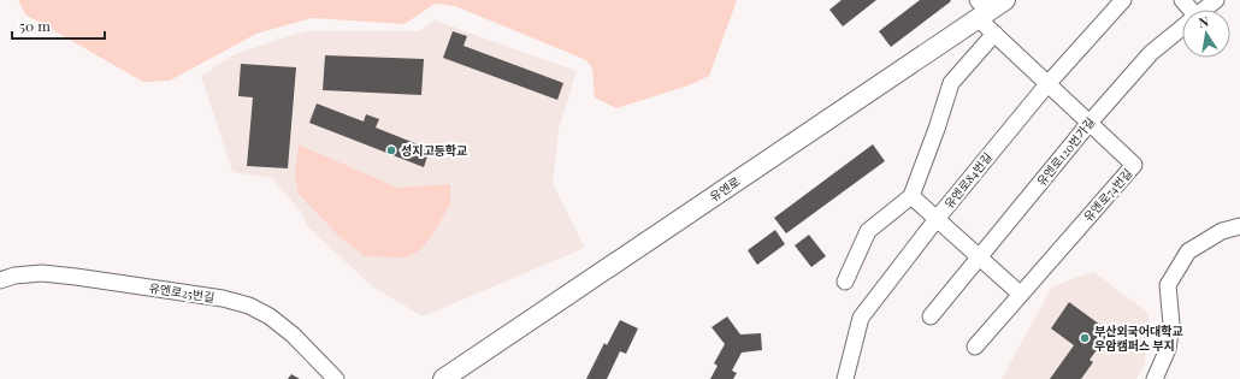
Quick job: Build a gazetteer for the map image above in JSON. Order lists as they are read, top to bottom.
{
  "streets": {
    "main road": ["유엔로"],
    "street": [
      "유엔로120번가길",
      "유엔로84번길",
      "유엔로74번길",
      "유엔로25번길"
    ]
  },
  "crossings": [
    ["유엔로120번가길", "유엔로74번길"],
    ["유엔로84번길", "유엔로74번길"],
    ["유엔로", "유엔로74번길"]
  ],
  "places": ["성지고등학교", "부산외국어대학교 우암캠퍼스 부지"],
  "scale_bar": "50 m",
  "north": "top"
}
